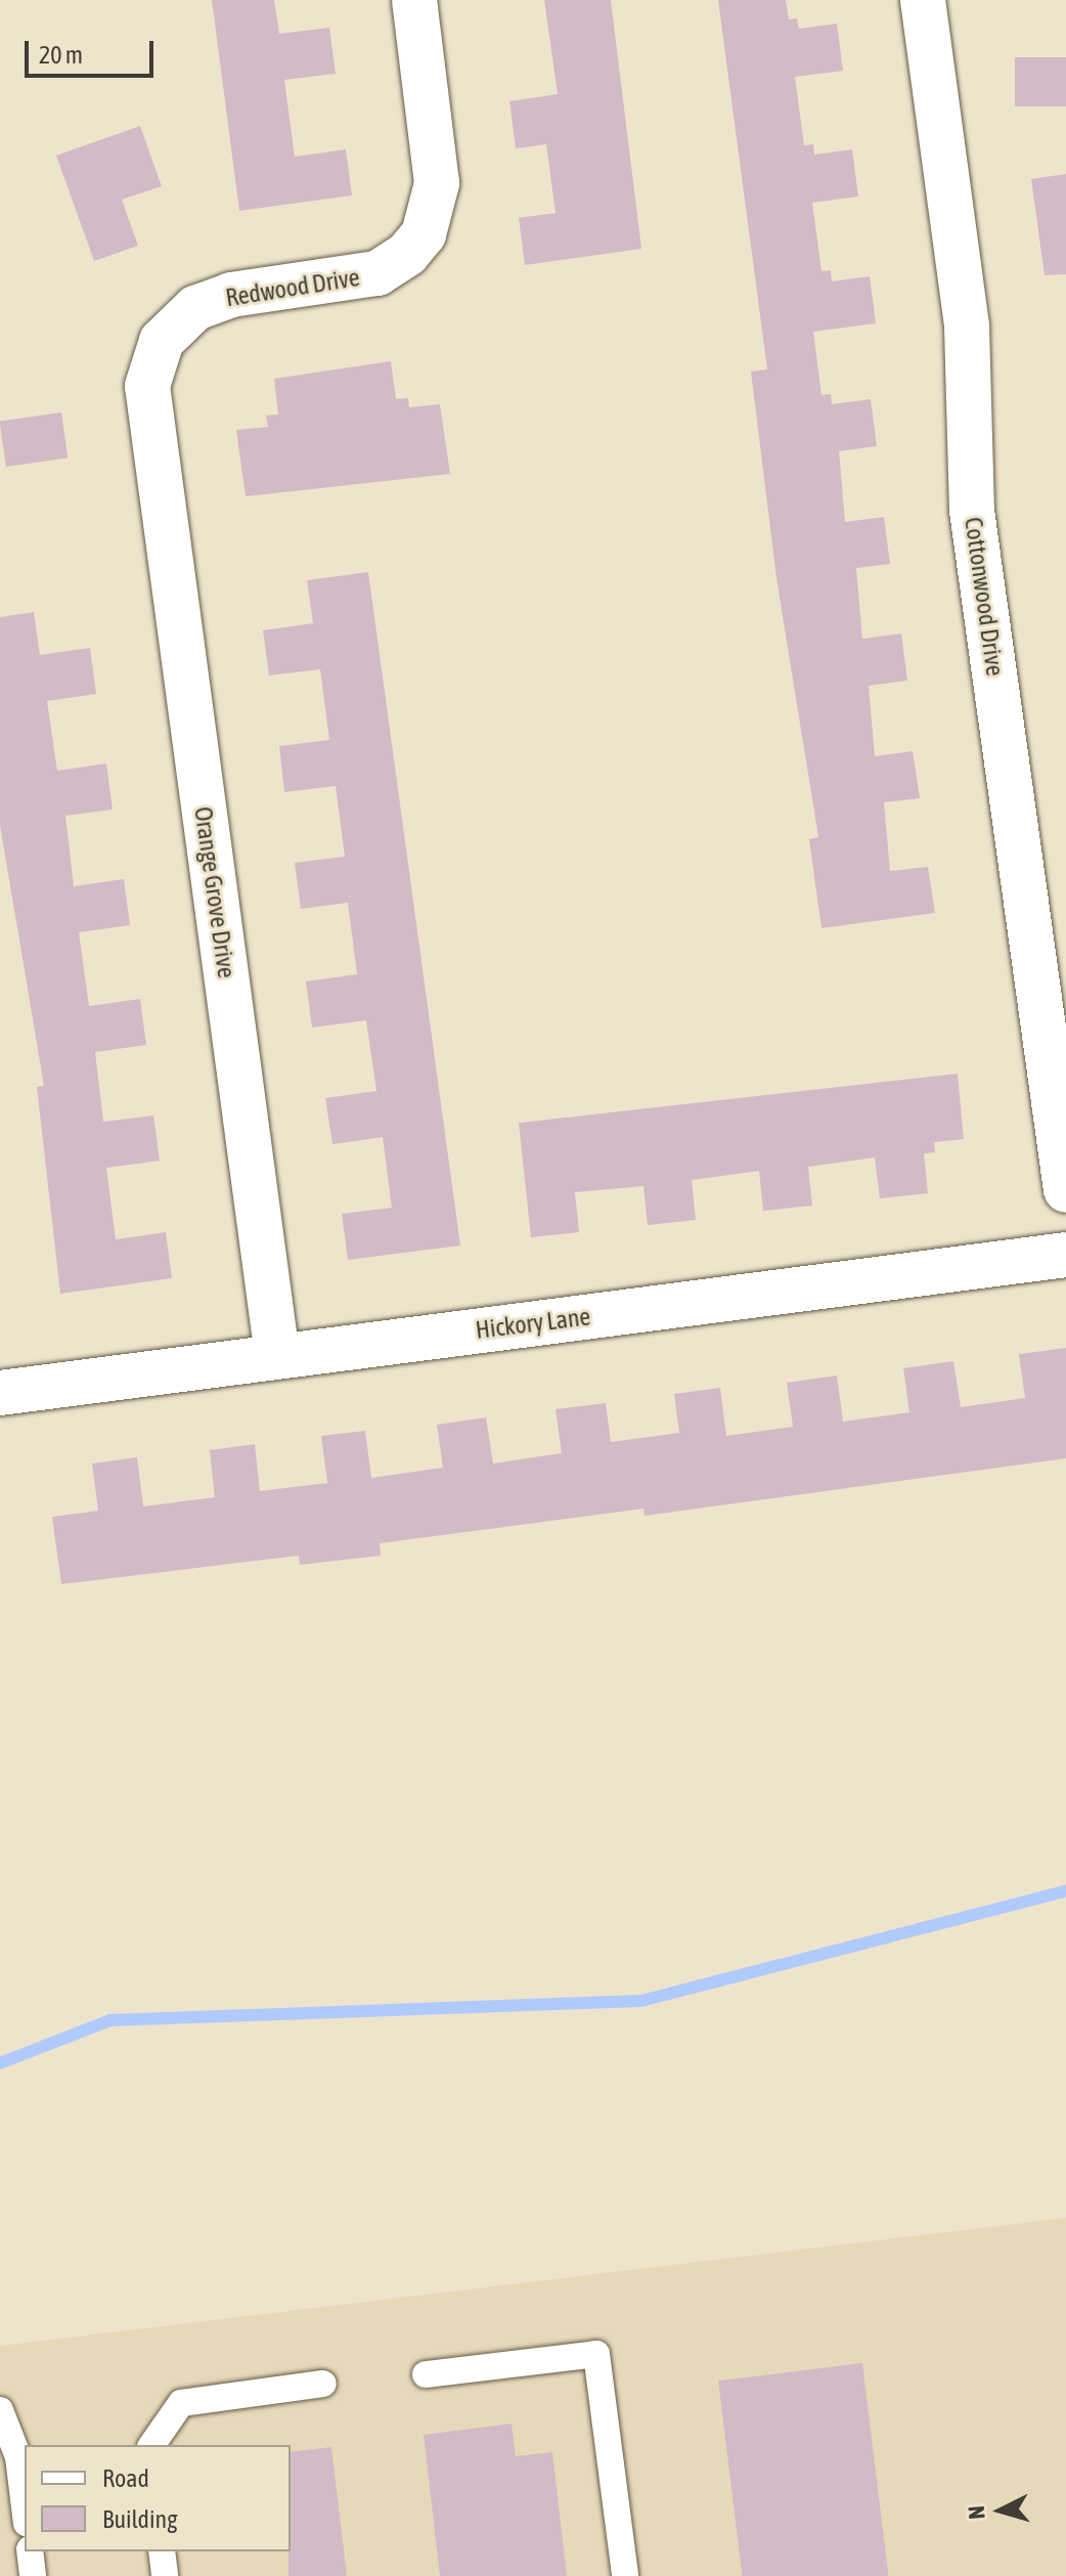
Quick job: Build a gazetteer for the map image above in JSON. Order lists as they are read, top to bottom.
{
  "streets": {
    "street": [
      "Redwood Drive",
      "Cottonwood Drive",
      "Orange Grove Drive",
      "Hickory Lane"
    ]
  },
  "crossings": [
    ["Redwood Drive", "Orange Grove Drive"],
    ["Orange Grove Drive", "Hickory Lane"]
  ],
  "legend": ["Road", "Building"],
  "scale_bar": "20 m",
  "north": "left"
}
